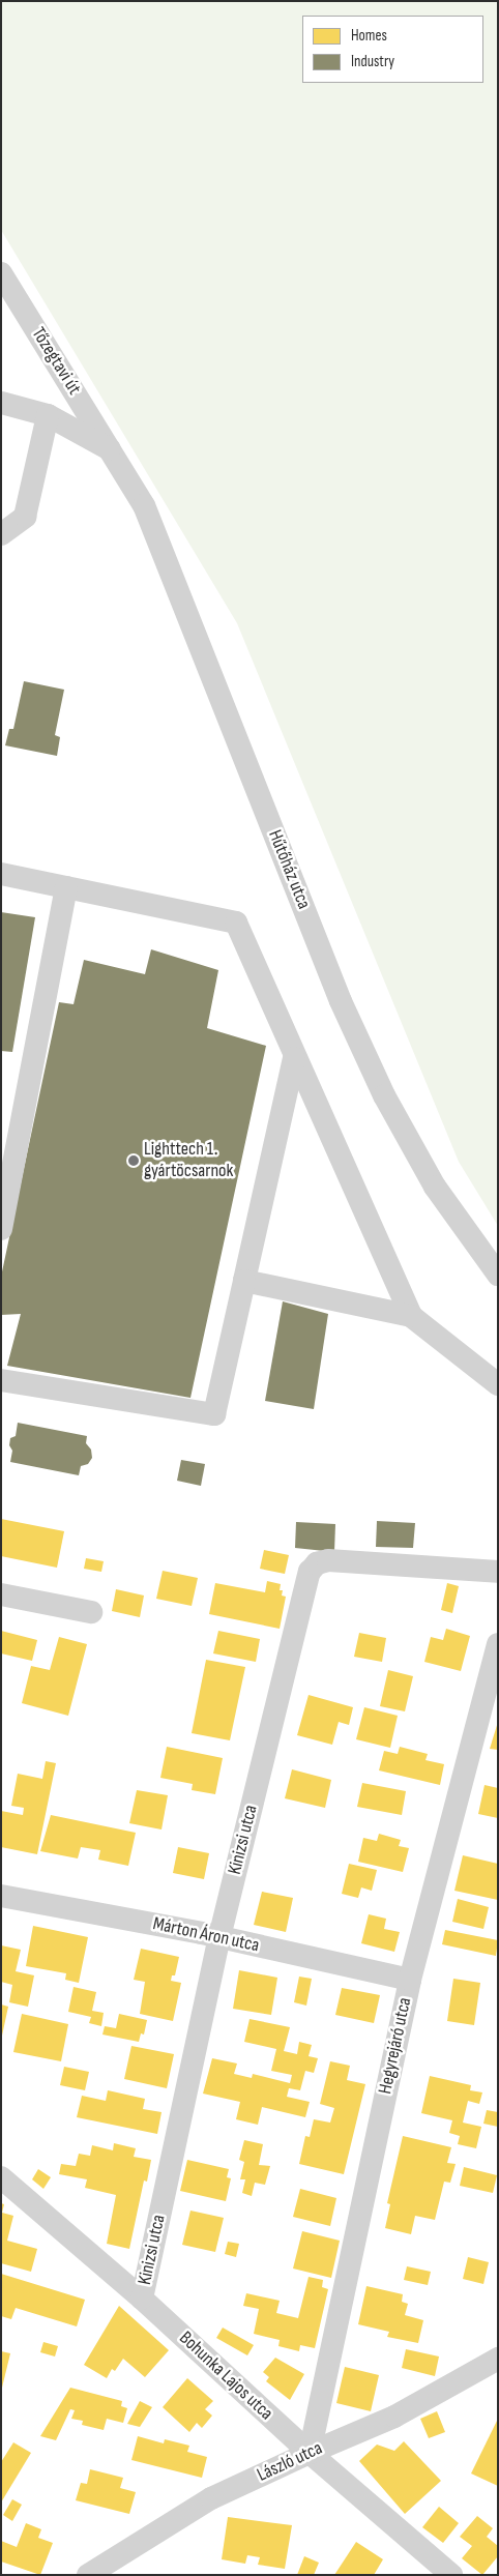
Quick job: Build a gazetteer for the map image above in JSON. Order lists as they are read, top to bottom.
{
  "streets": {
    "street": [
      "Tőzegtavi út",
      "Hűtőház utca",
      "Kinizsi utca",
      "Márton Áron utca",
      "Hegyrejáró utca",
      "Bohunka Lajos utca",
      "László utca"
    ]
  },
  "crossings": [
    ["Tőzegtavi út", "Hűtőház utca"],
    ["Kinizsi utca", "Márton Áron utca"],
    ["Kinizsi utca", "Bohunka Lajos utca"],
    ["Márton Áron utca", "Hegyrejáró utca"],
    ["Hegyrejáró utca", "Bohunka Lajos utca"],
    ["Hegyrejáró utca", "László utca"],
    ["Bohunka Lajos utca", "László utca"]
  ],
  "places": ["Lighttech 1. gyártöcsarnok"],
  "legend": ["Homes", "Industry"]
}
